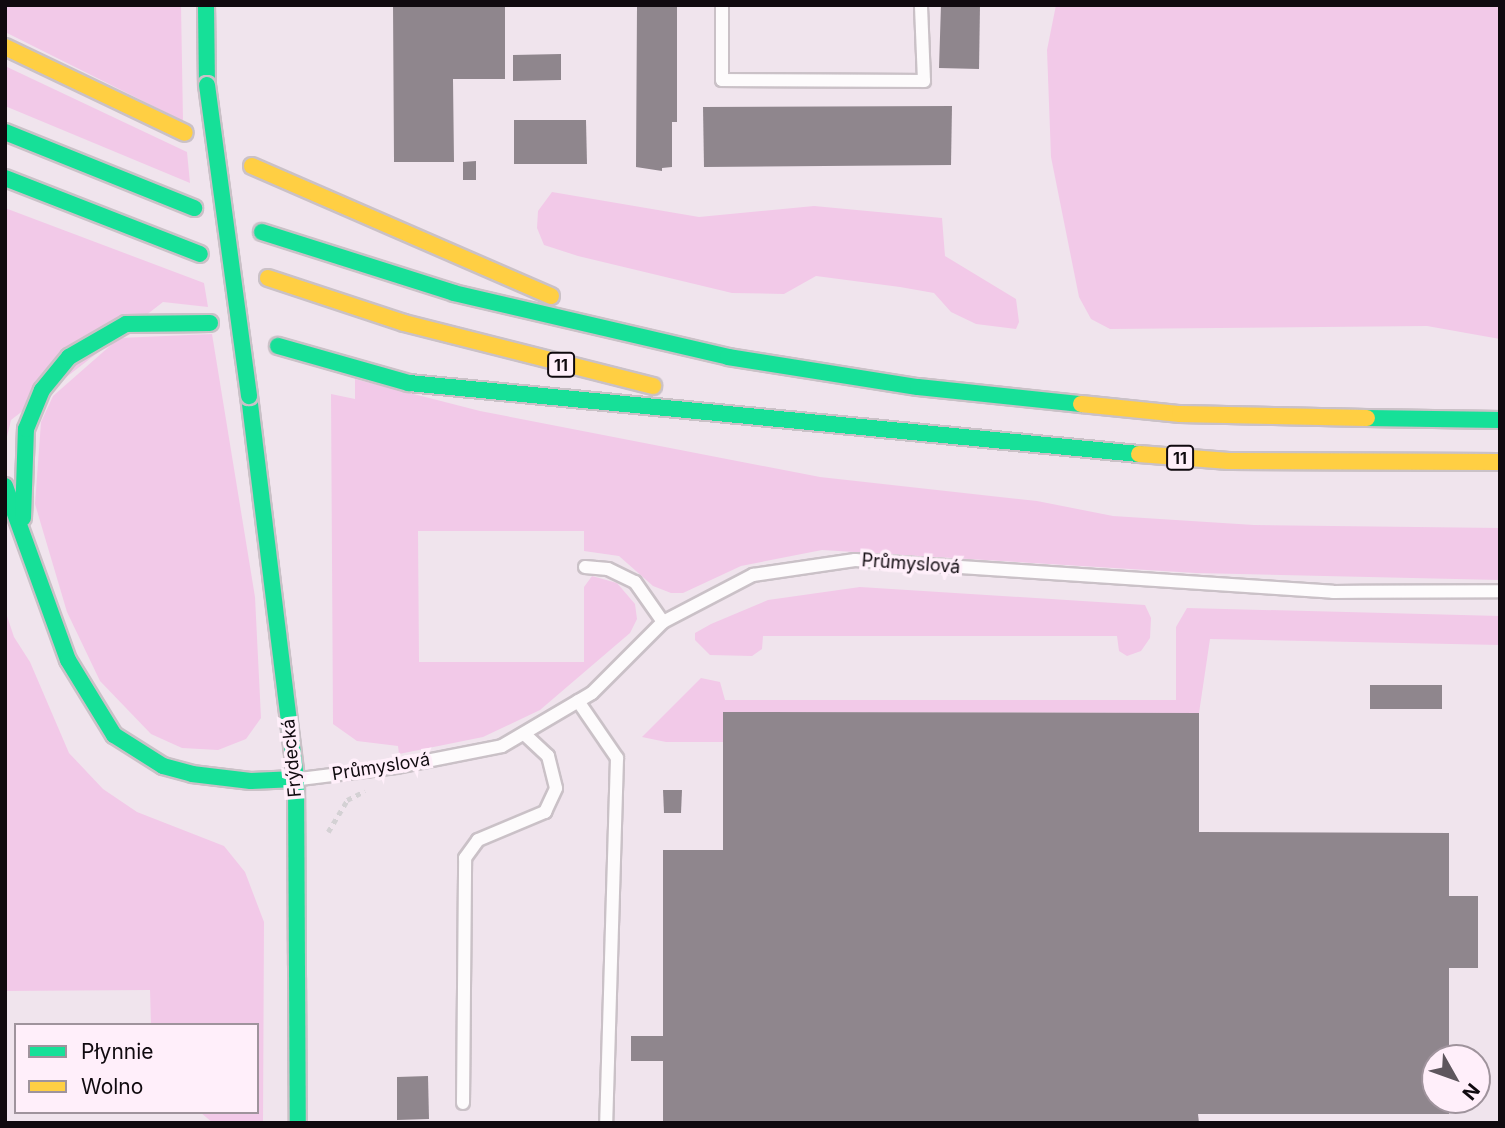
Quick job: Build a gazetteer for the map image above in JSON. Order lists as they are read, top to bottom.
{
  "streets": {
    "main road": ["11", "Frýdecká"],
    "lane": ["Průmyslová"]
  },
  "crossings": [
    ["Průmyslová", "Frýdecká"]
  ],
  "legend": ["Płynnie", "Wolno"],
  "north": "bottom right"
}
